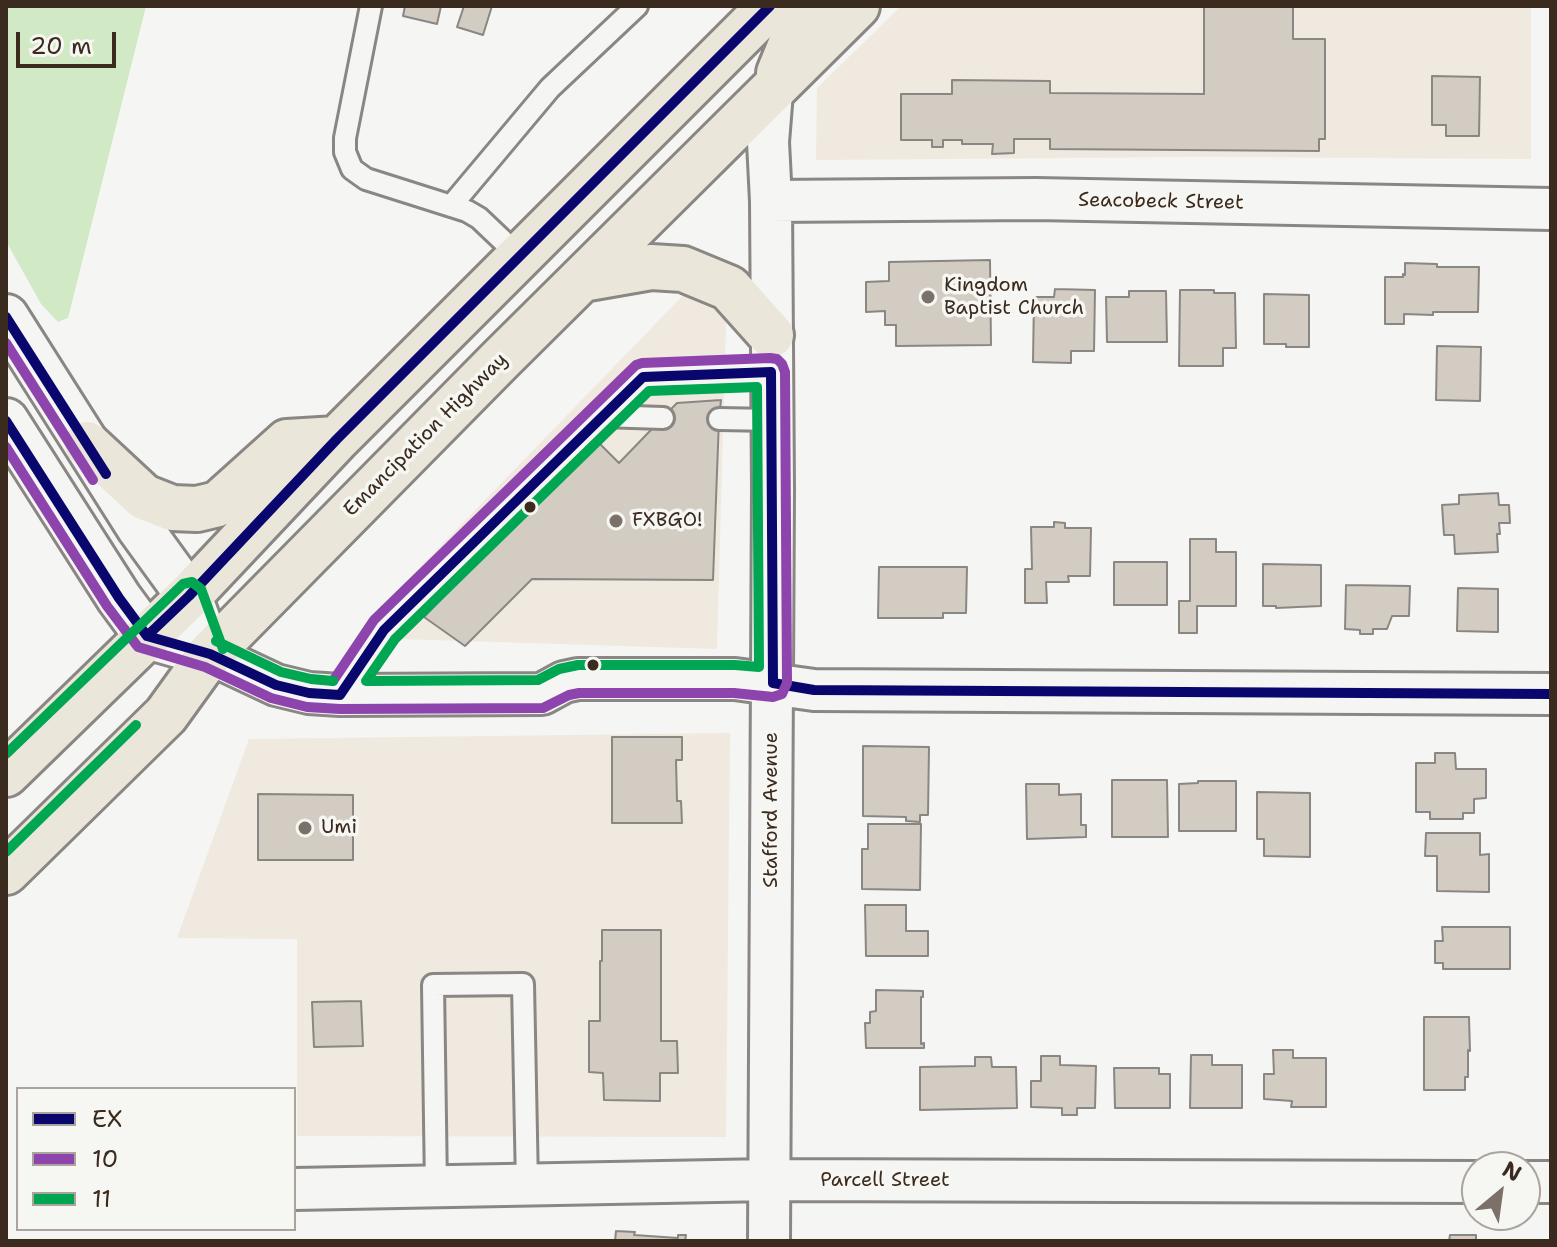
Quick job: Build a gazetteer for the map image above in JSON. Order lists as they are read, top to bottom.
{
  "streets": {
    "main road": ["Emancipation Highway"],
    "street": ["Seacobeck Street", "Stafford Avenue", "Parcell Street"]
  },
  "crossings": [
    ["Seacobeck Street", "Stafford Avenue"],
    ["Emancipation Highway", "Stafford Avenue"],
    ["Stafford Avenue", "Parcell Street"]
  ],
  "places": ["Kingdom Baptist Church", "FXBGO!", "Umi"],
  "lines": ["transit line EX", "transit line 10", "transit line 11"],
  "legend": ["EX", "10", "11"],
  "scale_bar": "20 m",
  "north": "top right"
}
